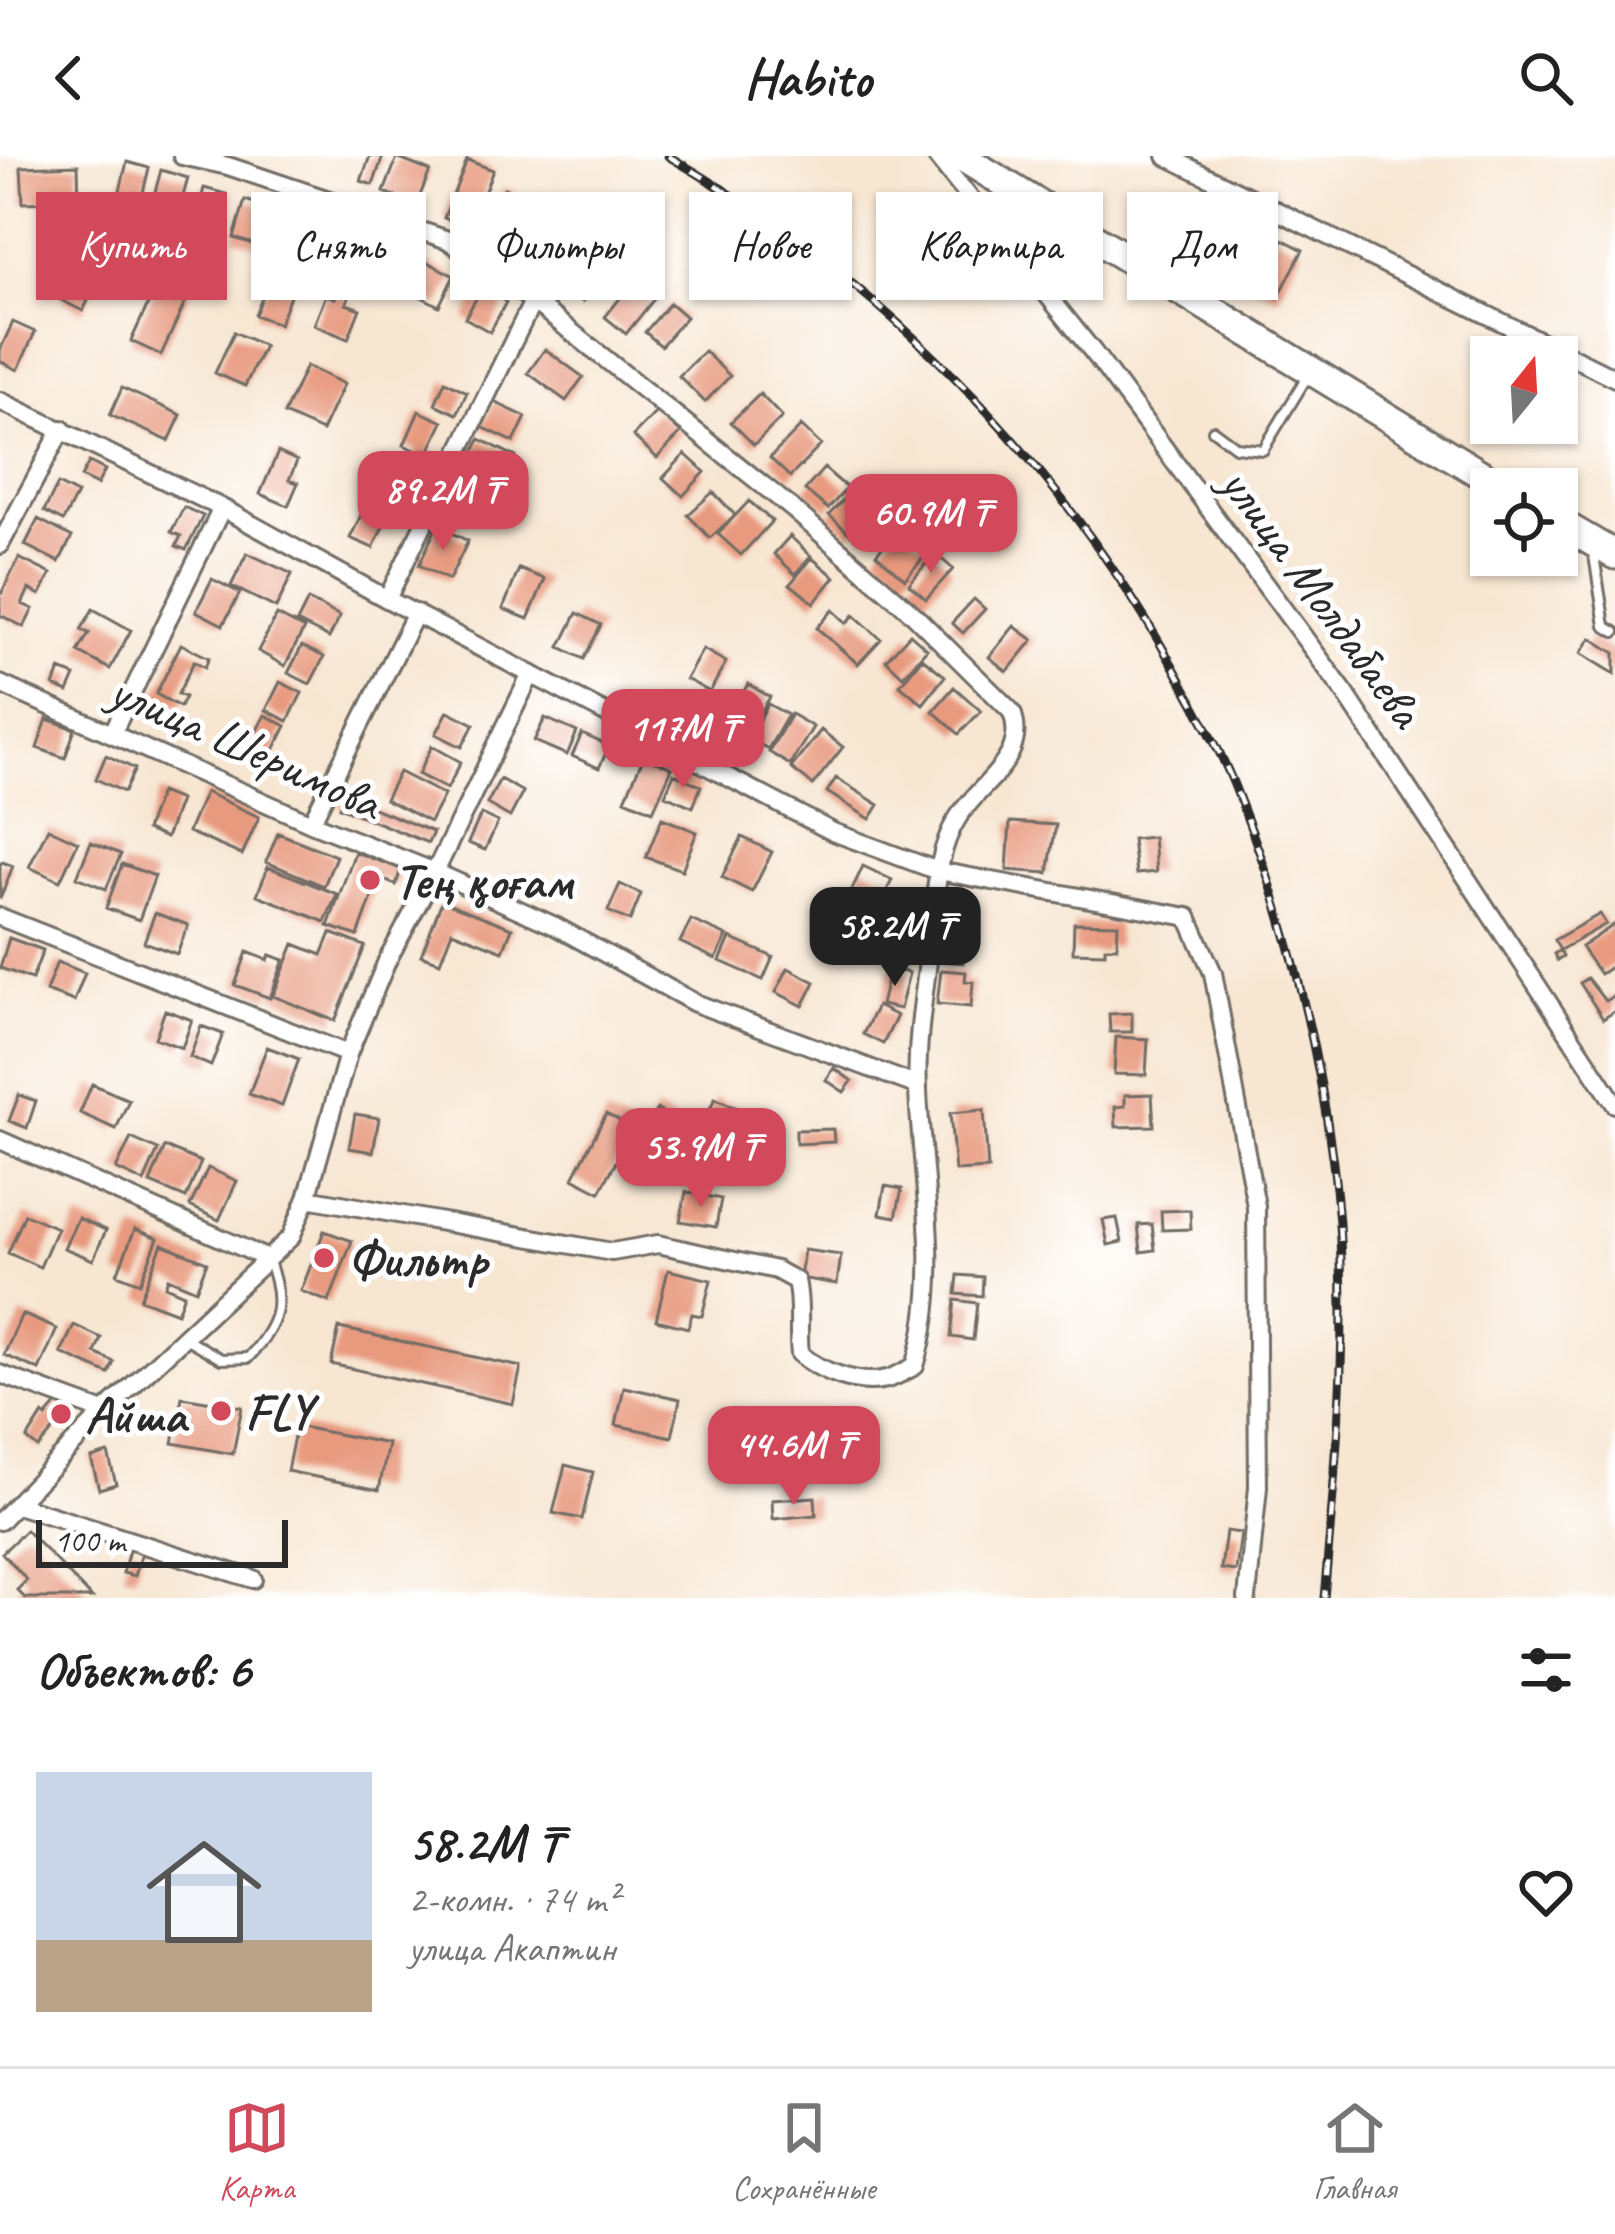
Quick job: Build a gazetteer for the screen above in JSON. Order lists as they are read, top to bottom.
{
  "streets": {
    "street": ["улица Молдабаева", "улица Шеримова"]
  },
  "places": [
    "Тең қоғам",
    "Фильтр",
    "FLY",
    "Айша"
  ],
  "scale_bar": "100 m",
  "north": "top",
  "page": {
    "header": "Habito",
    "chip": [
      "Купить",
      "Снять",
      "Фильтры",
      "Новое",
      "Квартира",
      "Дом"
    ],
    "price": [
      "89.2M ₸",
      "60.9M ₸",
      "117M ₸",
      "58.2M ₸",
      "53.9M ₸",
      "44.6M ₸"
    ],
    "scale": "100 m",
    "heading": "Объектов: 6",
    "list": [
      {
        "name": "58.2M ₸",
        "note": "2-комн. · 74 m² · улица Акаптин"
      }
    ],
    "tabs": ["Карта", "Сохранённые", "Главная"]
  }
}
